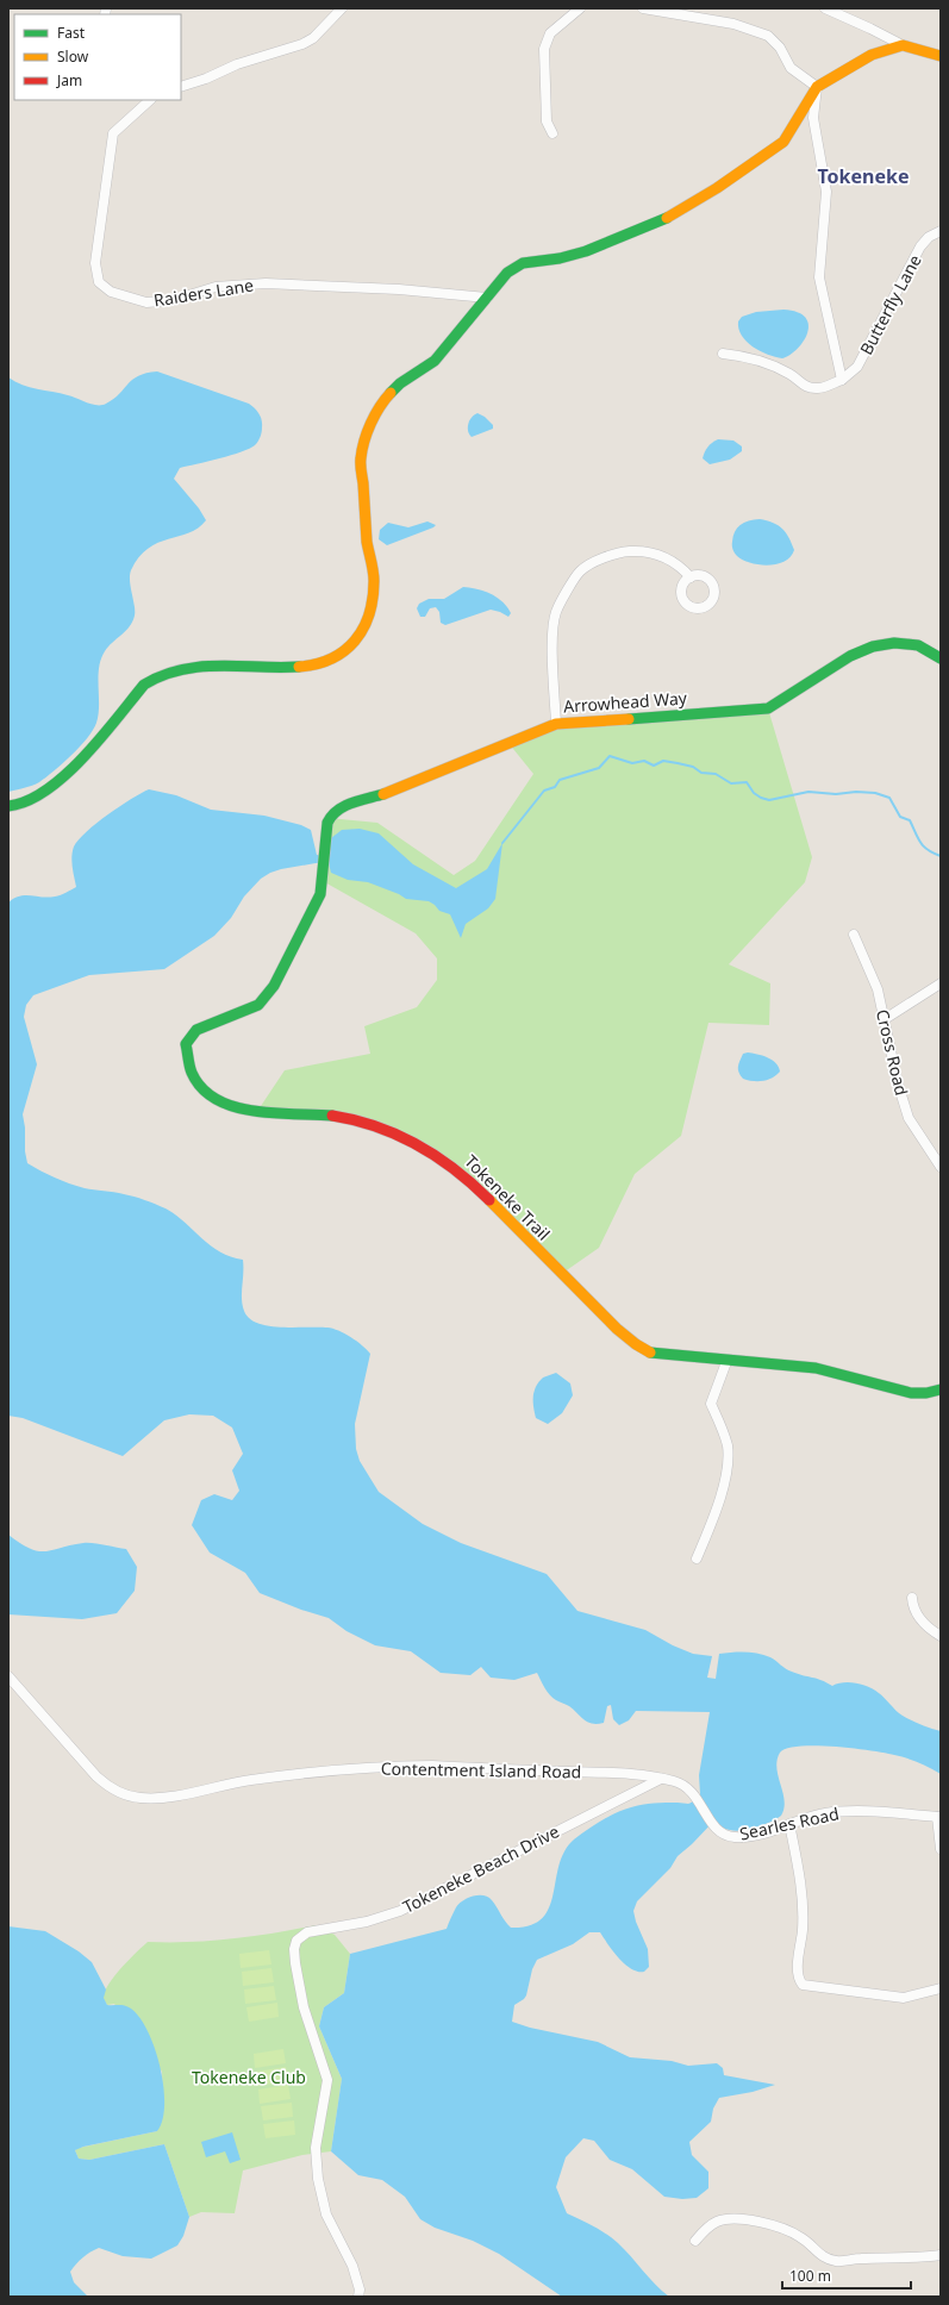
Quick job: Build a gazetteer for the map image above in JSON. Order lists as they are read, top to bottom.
{
  "streets": {
    "street": [
      "Raiders Lane",
      "Butterfly Lane",
      "Arrowhead Way",
      "Cross Road",
      "Tokeneke Trail",
      "Contentment Island Road",
      "Searles Road",
      "Tokeneke Beach Drive"
    ]
  },
  "crossings": [
    ["Arrowhead Way", "Tokeneke Trail"],
    ["Contentment Island Road", "Searles Road"],
    ["Contentment Island Road", "Tokeneke Beach Drive"]
  ],
  "districts": ["Tokeneke"],
  "parks": ["Tokeneke Club"],
  "legend": ["Fast", "Slow", "Jam"],
  "scale_bar": "100 m"
}
